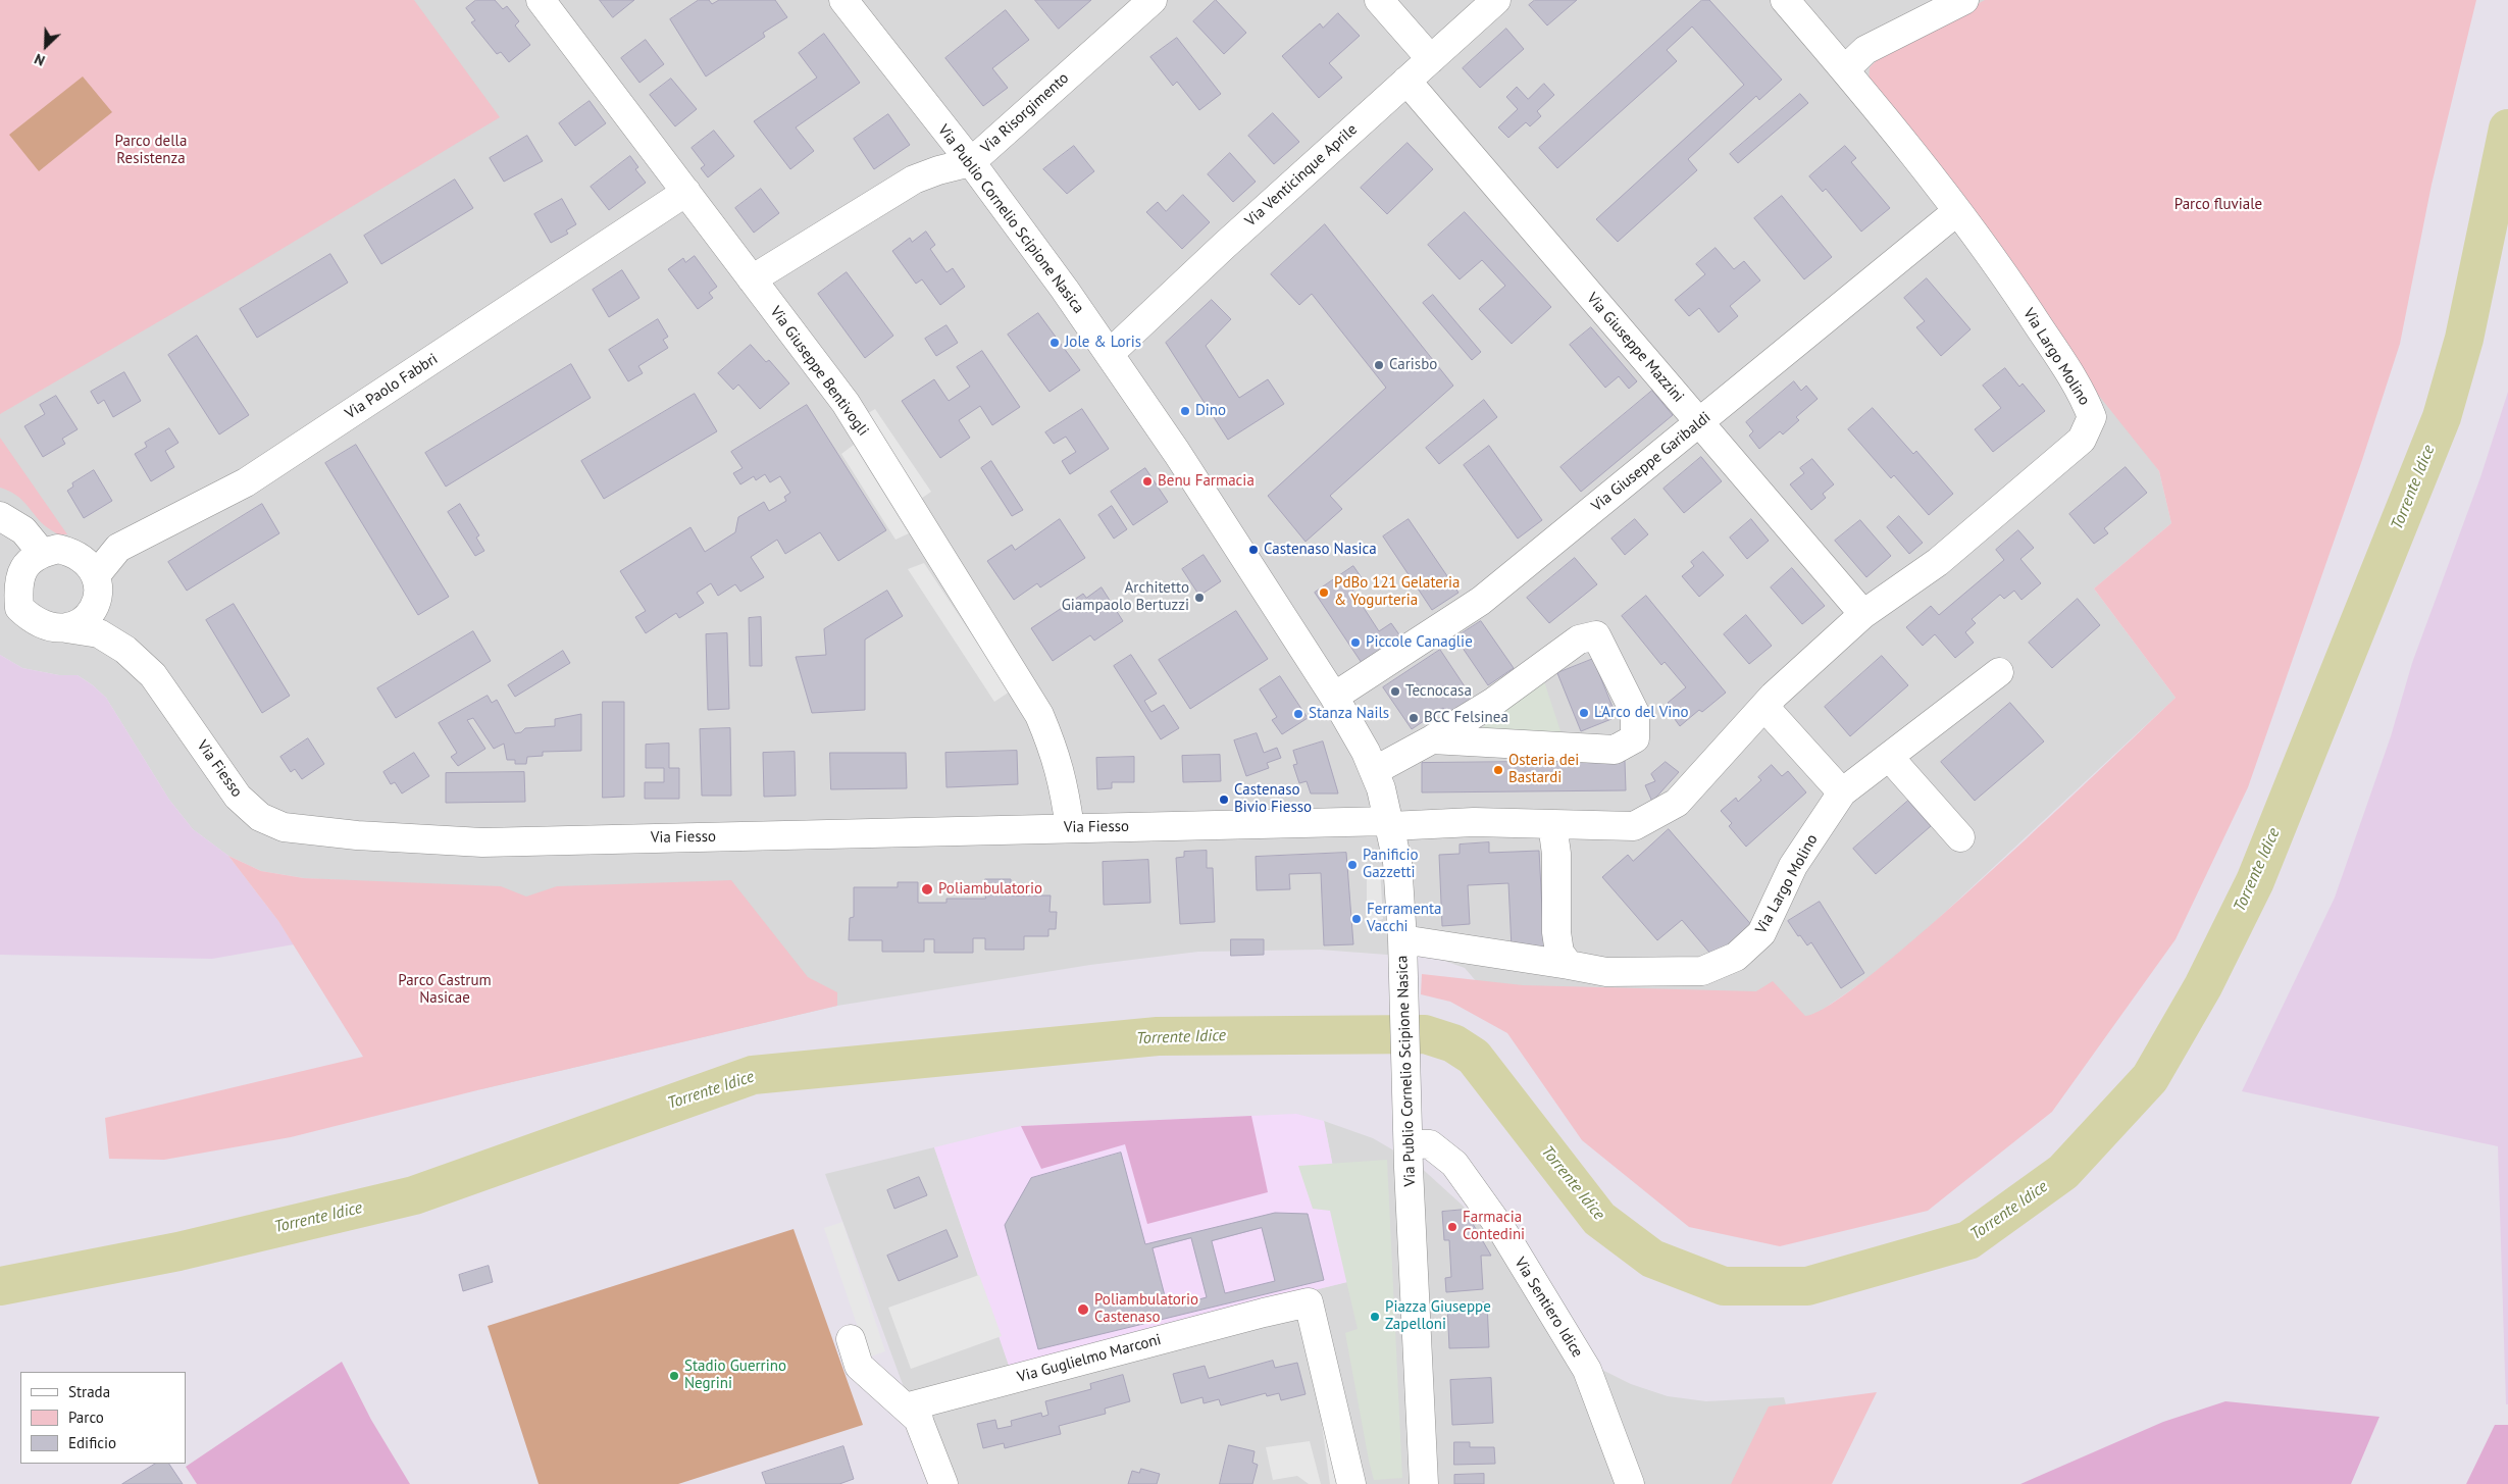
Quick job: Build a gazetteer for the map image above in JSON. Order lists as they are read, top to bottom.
{
  "streets": {
    "street": [
      "Via Risorgimento",
      "Via Venticinque Aprile",
      "Via Publio Cornelio Scipione Nasica",
      "Via Giuseppe Mazzini",
      "Via Largo Molino",
      "Via Giuseppe Bentivogli",
      "Via Paolo Fabbri",
      "Via Giuseppe Garibaldi",
      "Via Fiesso",
      "Via Sentiero Idice",
      "Via Guglielmo Marconi"
    ]
  },
  "crossings": [
    ["Via Risorgimento", "Via Publio Cornelio Scipione Nasica"],
    ["Via Risorgimento", "Via Giuseppe Bentivogli"],
    ["Via Venticinque Aprile", "Via Publio Cornelio Scipione Nasica"],
    ["Via Venticinque Aprile", "Via Giuseppe Mazzini"],
    ["Via Publio Cornelio Scipione Nasica", "Via Largo Molino"],
    ["Via Publio Cornelio Scipione Nasica", "Via Giuseppe Garibaldi"],
    ["Via Publio Cornelio Scipione Nasica", "Via Fiesso"],
    ["Via Publio Cornelio Scipione Nasica", "Via Sentiero Idice"],
    ["Via Giuseppe Mazzini", "Via Largo Molino"],
    ["Via Giuseppe Mazzini", "Via Giuseppe Garibaldi"],
    ["Via Largo Molino", "Via Giuseppe Garibaldi"],
    ["Via Largo Molino", "Via Fiesso"],
    ["Via Giuseppe Bentivogli", "Via Paolo Fabbri"],
    ["Via Giuseppe Bentivogli", "Via Fiesso"],
    ["Via Paolo Fabbri", "Via Fiesso"]
  ],
  "water": ["Torrente Idice"],
  "parks": ["Parco della Resistenza", "Parco fluviale", "Parco Castrum Nasicae"],
  "places": [
    "Jole & Loris",
    "Carisbo",
    "Dino",
    "Benu Farmacia",
    "Castenaso Nasica",
    "PdBo 121 Gelateria & Yogurteria",
    "Architetto Giampaolo Bertuzzi",
    "Piccole Canaglie",
    "Tecnocasa",
    "L'Arco del Vino",
    "Stanza Nails",
    "BCC Felsinea",
    "Osteria dei Bastardi",
    "Castenaso Bivio Fiesso",
    "Panificio Gazzetti",
    "Poliambulatorio",
    "Ferramenta Vacchi",
    "Farmacia Contedini",
    "Poliambulatorio Castenaso",
    "Piazza Giuseppe Zapelloni",
    "Stadio Guerrino Negrini"
  ],
  "legend": ["Strada", "Parco", "Edificio"],
  "north": "bottom left"
}
